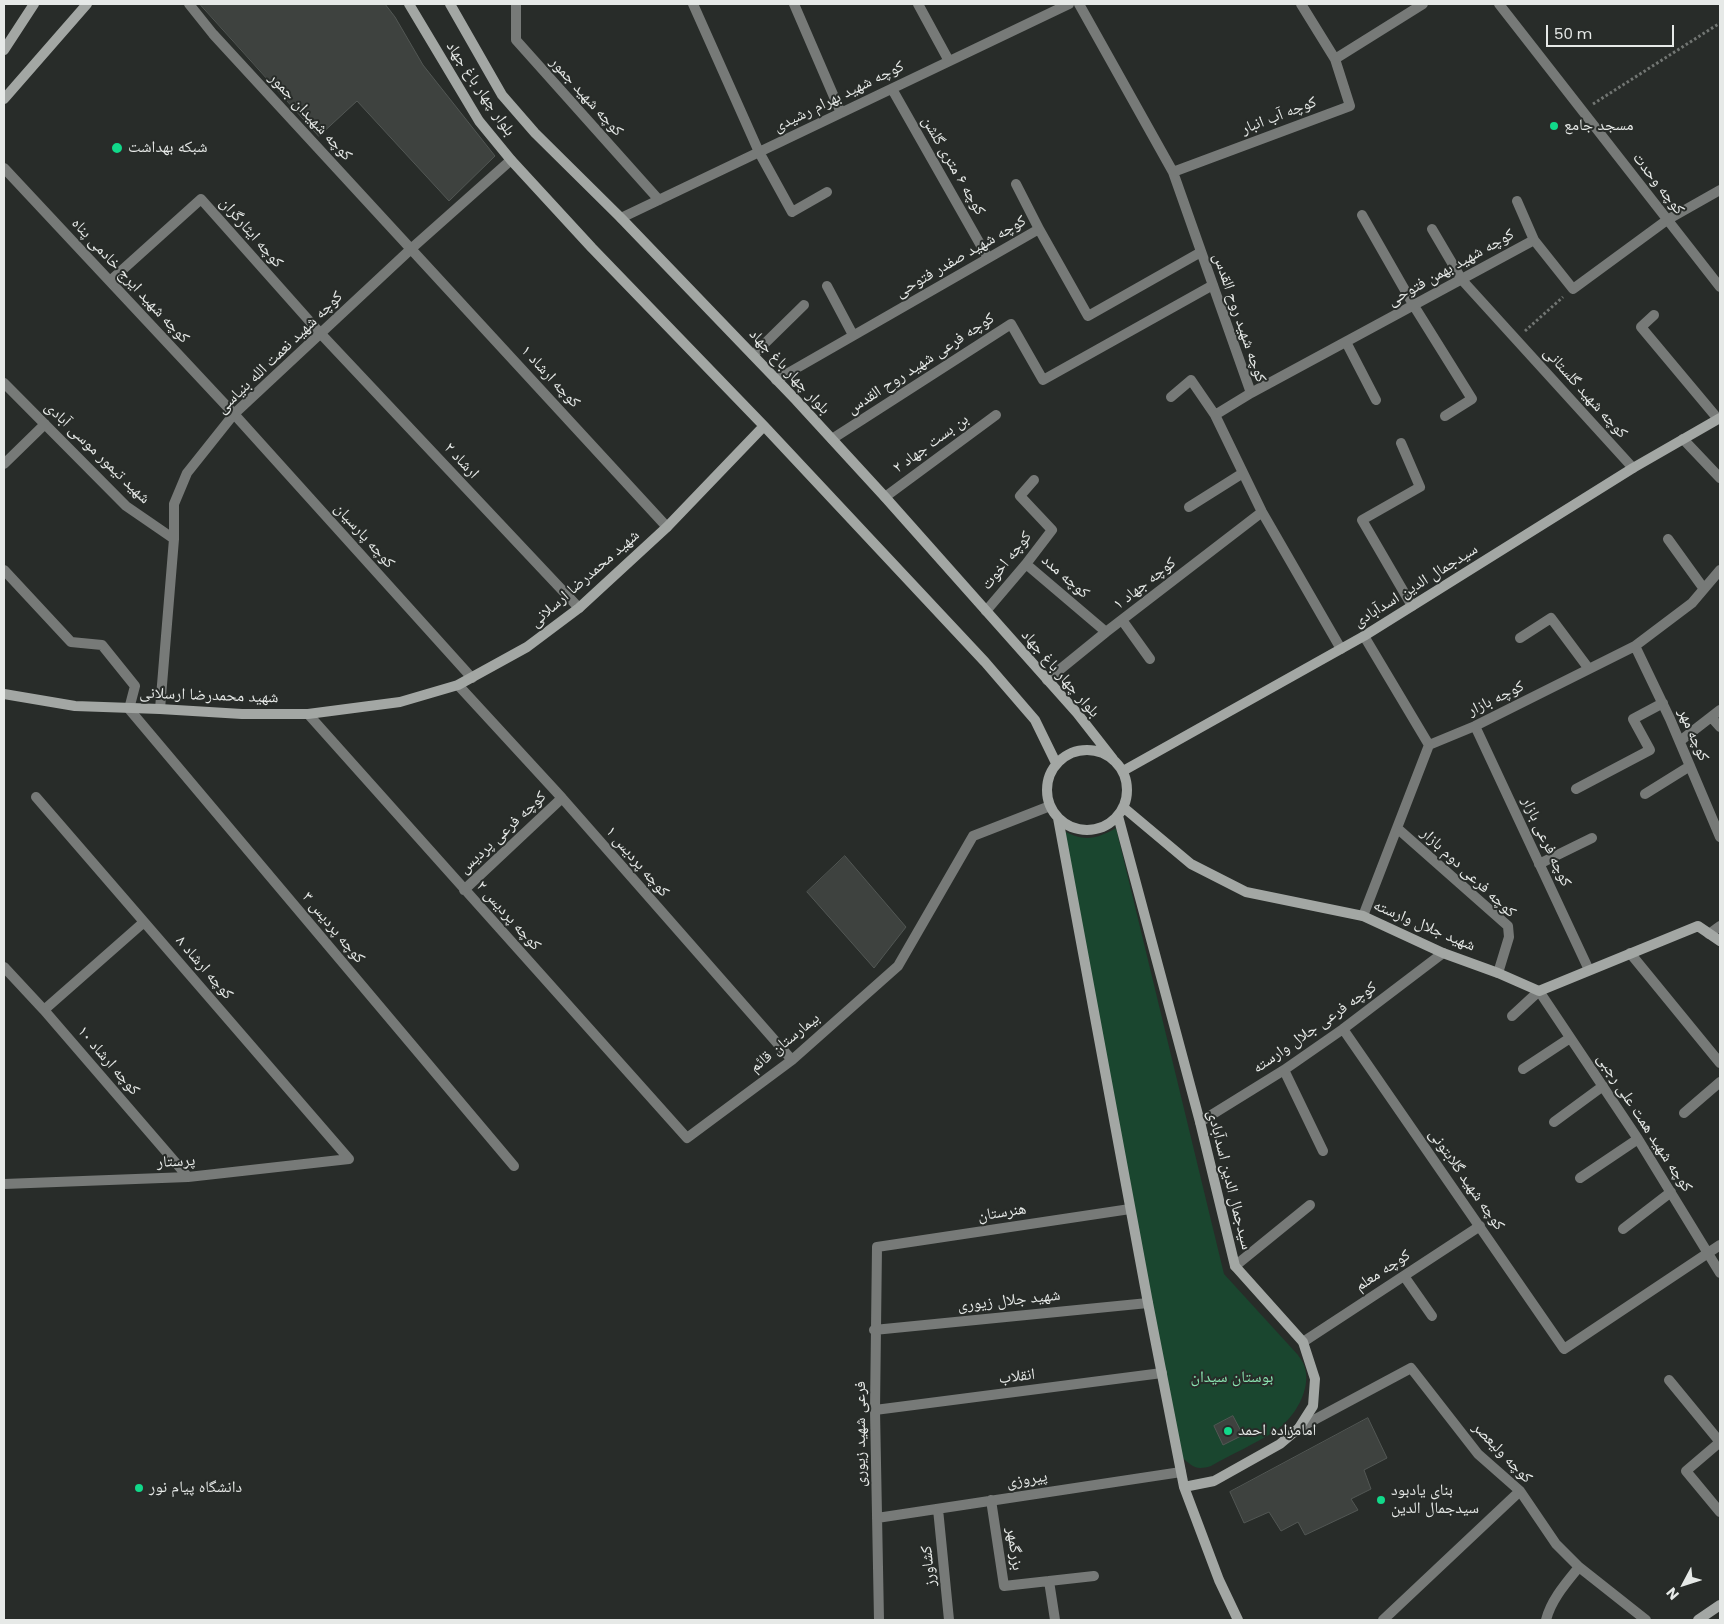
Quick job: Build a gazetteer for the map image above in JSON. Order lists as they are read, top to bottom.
{
  "streets": {
    "street": [
      "بلوار چهار باغ جهاد",
      "کوچه شهید جمور",
      "کوچه شهید بهرام رشیدی",
      "کوچه آب انبار",
      "کوچه شهیدان جمور",
      "کوچه ۶ متری گلشن",
      "کوچه وحدت",
      "کوچه ایثارگران",
      "کوچه شهید صفدر فتوحی",
      "کوچه شهید بهمن فتوحی",
      "کوچه شهید ایرج خادمی پناه",
      "کوچه شهید روح القدس",
      "کوچه شهید نعمت الله بنیاسی",
      "کوچه فرعی شهید روح القدس",
      "کوچه ارشاد ۱",
      "کوچه شهید گلستانی",
      "بن بست جهاد ۲",
      "شهید تیمور موسی آبادی",
      "ارشاد ۲",
      "کوچه پارسیان",
      "کوچه اخوت",
      "کوچه مدد",
      "شهید محمدرضا ارسلانی",
      "کوچه جهاد ۱",
      "سیدجمال الدین اسدآبادی",
      "کوچه بازار",
      "کوچه مهر",
      "کوچه فرعی پردیس",
      "کوچه فرعی بازار",
      "کوچه پردیس ۱",
      "کوچه فرعی دوم بازار",
      "کوچه پردیس ۲",
      "شهید جلال وارسته",
      "کوچه پردیس ۳",
      "کوچه ارشاد ۸",
      "کوچه فرعی جلال وارسته",
      "بیمارستان قائم",
      "کوچه ارشاد ۱۰",
      "کوچه شهید همت علی رجبی",
      "پرستار",
      "کوچه شهید گلابتونی",
      "هنرستان",
      "کوچه معلم",
      "شهید جلال زیوری",
      "انقلاب",
      "فرعی شهید زیوری",
      "کوچه ولیعصر",
      "پیروزی",
      "بزرگمهر",
      "کشاورز"
    ]
  },
  "crossings": [
    ["بلوار چهار باغ جهاد", "کوچه شهید بهرام رشیدی"],
    ["بلوار چهار باغ جهاد", "کوچه شهید صفدر فتوحی"],
    ["بلوار چهار باغ جهاد", "کوچه شهید نعمت الله بنیاسی"],
    ["بلوار چهار باغ جهاد", "کوچه فرعی شهید روح القدس"],
    ["بلوار چهار باغ جهاد", "بن بست جهاد ۲"],
    ["بلوار چهار باغ جهاد", "کوچه اخوت"],
    ["بلوار چهار باغ جهاد", "شهید محمدرضا ارسلانی"],
    ["بلوار چهار باغ جهاد", "کوچه جهاد ۱"],
    ["بلوار چهار باغ جهاد", "سیدجمال الدین اسدآبادی"],
    ["بلوار چهار باغ جهاد", "شهید جلال وارسته"],
    ["بلوار چهار باغ جهاد", "بیمارستان قائم"],
    ["کوچه شهید جمور", "کوچه شهید بهرام رشیدی"],
    ["کوچه شهید بهرام رشیدی", "کوچه ۶ متری گلشن"],
    ["کوچه آب انبار", "کوچه شهید روح القدس"],
    ["کوچه شهیدان جمور", "کوچه شهید نعمت الله بنیاسی"],
    ["کوچه شهیدان جمور", "کوچه ارشاد ۱"],
    ["کوچه ۶ متری گلشن", "کوچه شهید صفدر فتوحی"],
    ["کوچه ایثارگران", "کوچه شهید ایرج خادمی پناه"],
    ["کوچه ایثارگران", "کوچه شهید نعمت الله بنیاسی"],
    ["کوچه ایثارگران", "ارشاد ۲"],
    ["کوچه شهید صفدر فتوحی", "کوچه شهید روح القدس"],
    ["کوچه شهید بهمن فتوحی", "کوچه شهید روح القدس"],
    ["کوچه شهید بهمن فتوحی", "کوچه شهید گلستانی"],
    ["کوچه شهید ایرج خادمی پناه", "کوچه شهید نعمت الله بنیاسی"],
    ["کوچه شهید ایرج خادمی پناه", "کوچه پارسیان"],
    ["کوچه شهید روح القدس", "کوچه فرعی شهید روح القدس"],
    ["کوچه شهید نعمت الله بنیاسی", "کوچه ارشاد ۱"],
    ["کوچه شهید نعمت الله بنیاسی", "شهید تیمور موسی آبادی"],
    ["کوچه شهید نعمت الله بنیاسی", "ارشاد ۲"],
    ["کوچه شهید نعمت الله بنیاسی", "کوچه پارسیان"],
    ["کوچه شهید نعمت الله بنیاسی", "شهید محمدرضا ارسلانی"],
    ["کوچه ارشاد ۱", "شهید محمدرضا ارسلانی"],
    ["کوچه شهید گلستانی", "سیدجمال الدین اسدآبادی"],
    ["ارشاد ۲", "شهید محمدرضا ارسلانی"],
    ["کوچه پارسیان", "شهید محمدرضا ارسلانی"],
    ["کوچه اخوت", "کوچه مدد"],
    ["کوچه مدد", "کوچه جهاد ۱"],
    ["شهید محمدرضا ارسلانی", "کوچه پردیس ۱"],
    ["شهید محمدرضا ارسلانی", "کوچه پردیس ۲"],
    ["شهید محمدرضا ارسلانی", "کوچه پردیس ۳"],
    ["سیدجمال الدین اسدآبادی", "شهید جلال وارسته"],
    ["سیدجمال الدین اسدآبادی", "کوچه فرعی جلال وارسته"],
    ["سیدجمال الدین اسدآبادی", "بیمارستان قائم"],
    ["سیدجمال الدین اسدآبادی", "کوچه معلم"],
    ["سیدجمال الدین اسدآبادی", "کوچه ولیعصر"],
    ["کوچه بازار", "کوچه مهر"],
    ["کوچه بازار", "کوچه فرعی بازار"],
    ["کوچه فرعی پردیس", "کوچه پردیس ۱"],
    ["کوچه فرعی پردیس", "کوچه پردیس ۲"],
    ["کوچه پردیس ۱", "بیمارستان قائم"],
    ["کوچه فرعی دوم بازار", "شهید جلال وارسته"],
    ["کوچه پردیس ۲", "بیمارستان قائم"],
    ["شهید جلال وارسته", "کوچه فرعی جلال وارسته"],
    ["شهید جلال وارسته", "بیمارستان قائم"],
    ["شهید جلال وارسته", "کوچه شهید همت علی رجبی"],
    ["کوچه ارشاد ۸", "پرستار"],
    ["کوچه فرعی جلال وارسته", "کوچه شهید گلابتونی"],
    ["کوچه ارشاد ۱۰", "پرستار"],
    ["کوچه شهید همت علی رجبی", "کوچه شهید گلابتونی"],
    ["کوچه شهید گلابتونی", "کوچه معلم"],
    ["هنرستان", "فرعی شهید زیوری"],
    ["شهید جلال زیوری", "فرعی شهید زیوری"],
    ["انقلاب", "فرعی شهید زیوری"],
    ["فرعی شهید زیوری", "پیروزی"],
    ["پیروزی", "بزرگمهر"],
    ["پیروزی", "کشاورز"]
  ],
  "parks": ["بوستان سیدان"],
  "places": [
    "مسجد جامع",
    "شبکه بهداشت",
    "امامزاده احمد",
    "دانشگاه پیام نور",
    "بنای یادبود سیدجمال الدین"
  ],
  "scale_bar": "50 m",
  "north": "bottom left"
}
